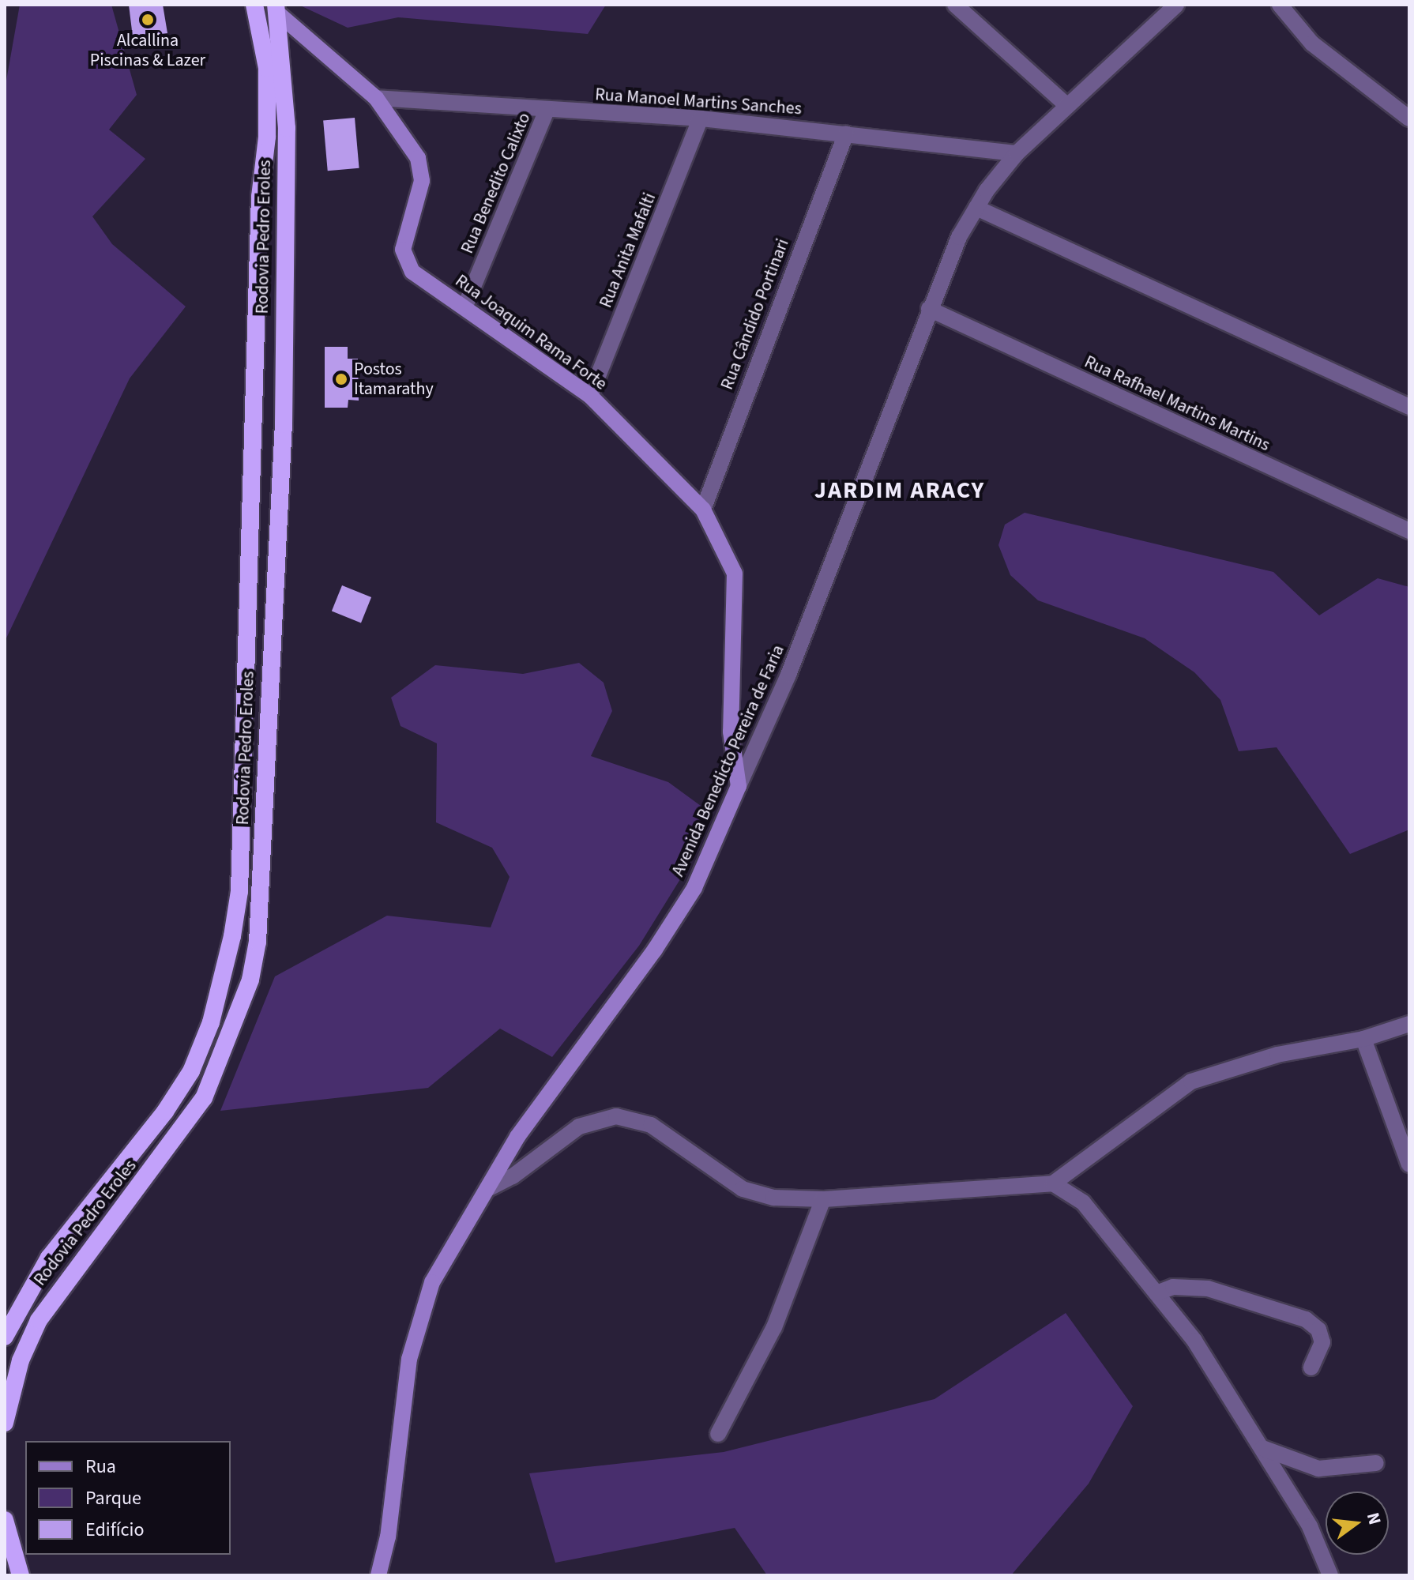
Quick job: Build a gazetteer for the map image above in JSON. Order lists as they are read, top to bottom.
{
  "streets": {
    "highway": ["Rodovia Pedro Eroles"],
    "main road": ["Rua Joaquim Rama Forte", "Avenida Benedicto Pereira de Faria"],
    "street": [
      "Rua Manoel Martins Sanches",
      "Rua Benedito Calixto",
      "Rua Anita Mafalti",
      "Rua Cândido Portinari",
      "Rua Rafhael Martins Martins"
    ]
  },
  "crossings": [
    ["Rua Manoel Martins Sanches", "Rua Benedito Calixto"],
    ["Rua Manoel Martins Sanches", "Rua Anita Mafalti"],
    ["Rua Manoel Martins Sanches", "Rua Cândido Portinari"],
    ["Rua Manoel Martins Sanches", "Rua Joaquim Rama Forte"],
    ["Rua Manoel Martins Sanches", "Avenida Benedicto Pereira de Faria"],
    ["Rua Benedito Calixto", "Rua Joaquim Rama Forte"],
    ["Rodovia Pedro Eroles", "Rua Joaquim Rama Forte"],
    ["Rua Anita Mafalti", "Rua Joaquim Rama Forte"],
    ["Rua Cândido Portinari", "Rua Joaquim Rama Forte"],
    ["Rua Joaquim Rama Forte", "Avenida Benedicto Pereira de Faria"],
    ["Rua Rafhael Martins Martins", "Avenida Benedicto Pereira de Faria"]
  ],
  "districts": ["JARDIM ARACY"],
  "places": ["Alcallina Piscinas & Lazer", "Postos Itamarathy"],
  "legend": ["Rua", "Parque", "Edifício"],
  "north": "right"
}
